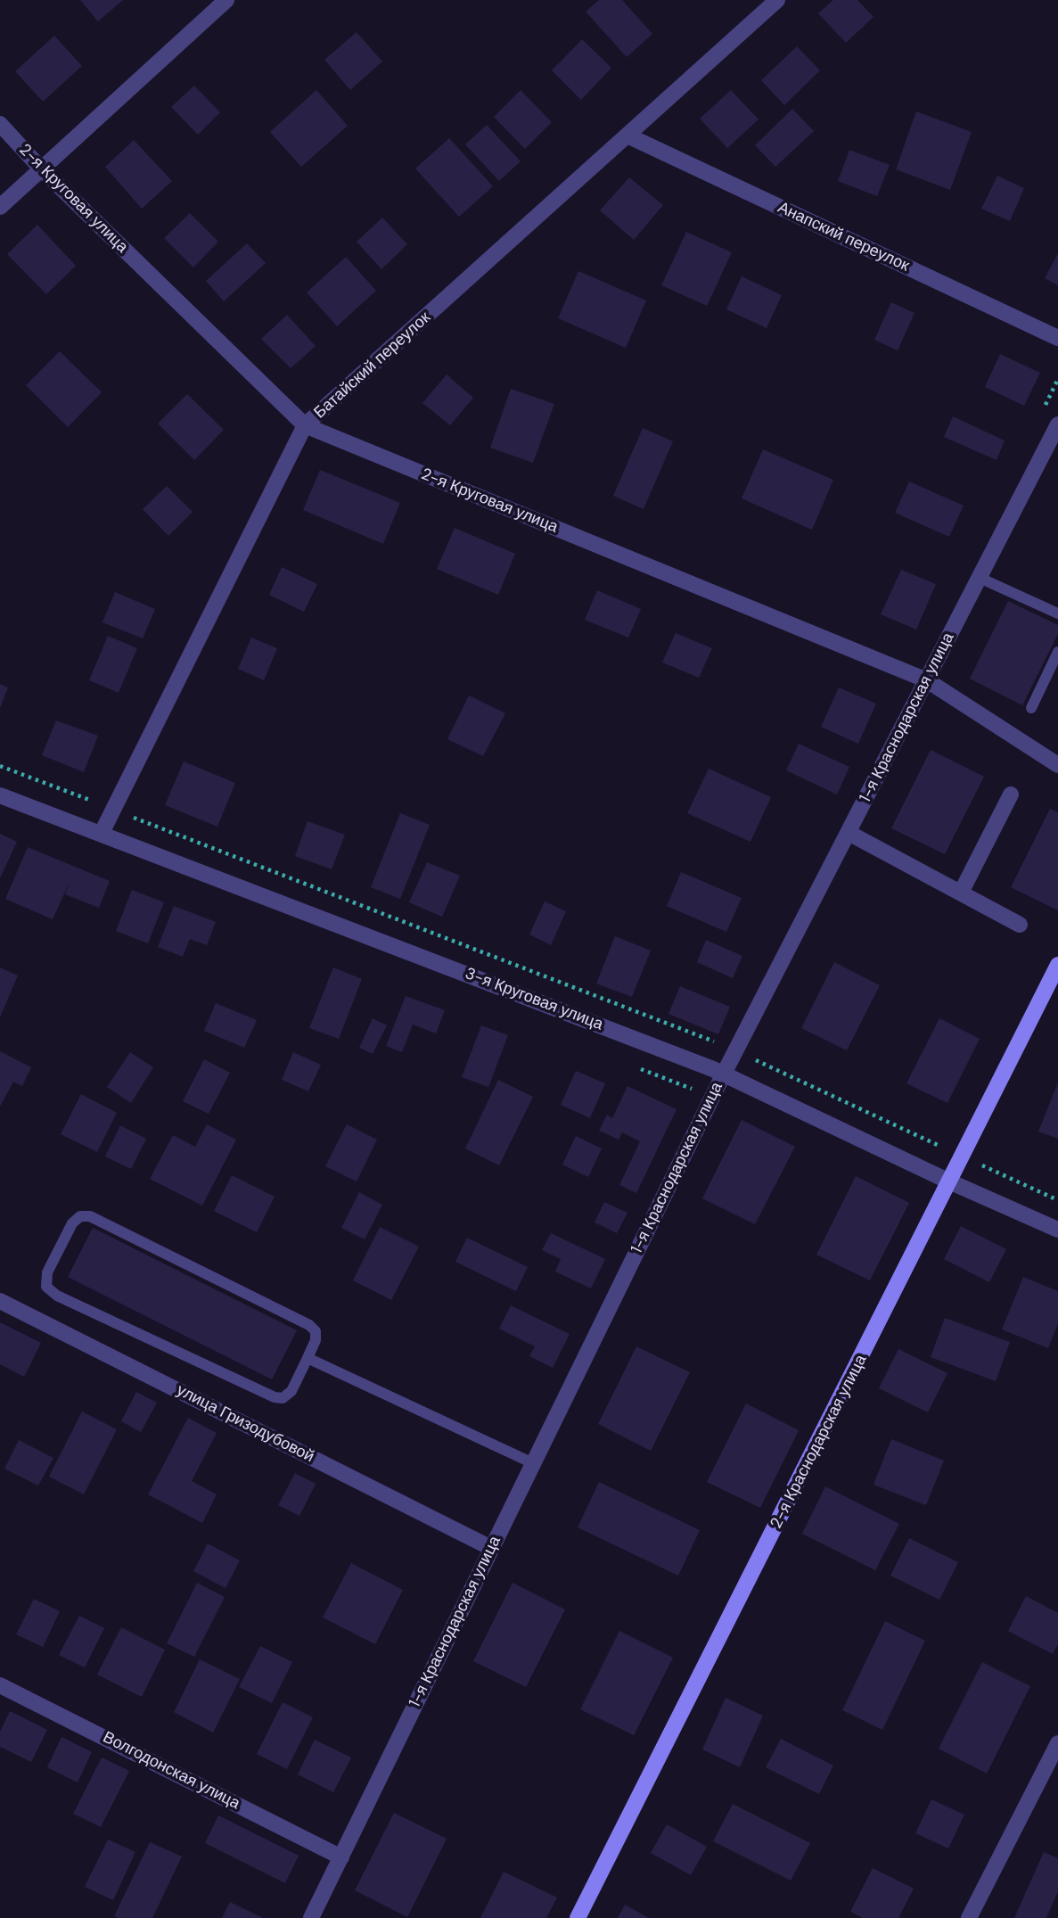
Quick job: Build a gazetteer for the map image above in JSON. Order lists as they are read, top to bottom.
{
  "streets": {
    "street": [
      "2-я Круговая улица",
      "Анапский переулок",
      "Батайский переулок",
      "1-я Краснодарская улица",
      "3-я Круговая улица",
      "улица Гризодубовой",
      "2-я Краснодарская улица",
      "Волгодонская улица"
    ]
  },
  "crossings": [
    ["2-я Круговая улица", "Батайский переулок"],
    ["2-я Круговая улица", "1-я Краснодарская улица"],
    ["Анапский переулок", "Батайский переулок"],
    ["Батайский переулок", "3-я Круговая улица"],
    ["1-я Краснодарская улица", "3-я Круговая улица"],
    ["1-я Краснодарская улица", "улица Гризодубовой"],
    ["1-я Краснодарская улица", "Волгодонская улица"],
    ["3-я Круговая улица", "2-я Краснодарская улица"]
  ]
}
